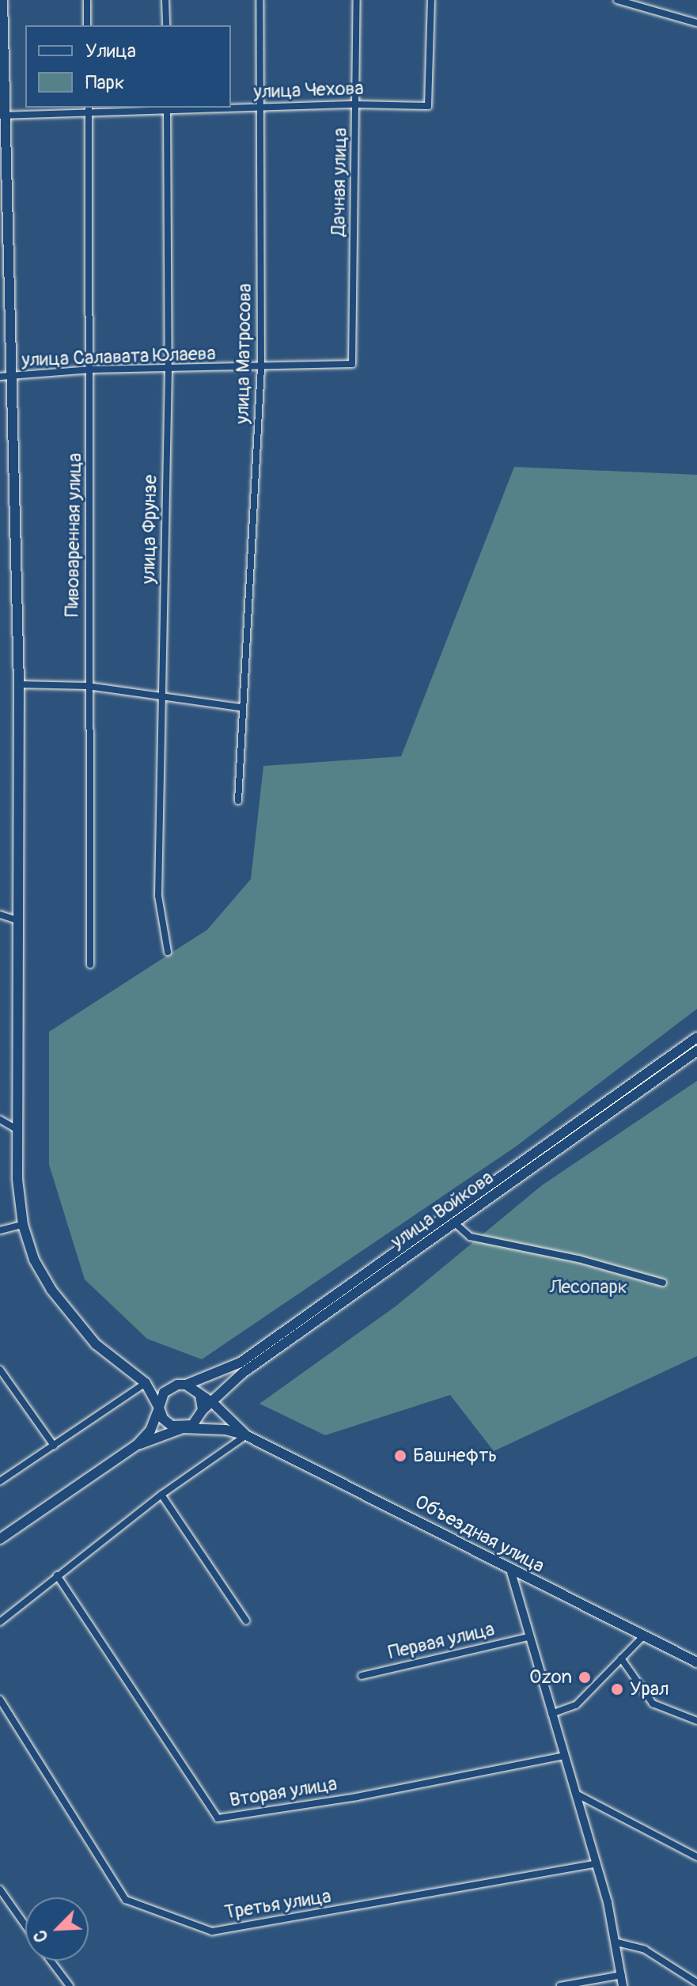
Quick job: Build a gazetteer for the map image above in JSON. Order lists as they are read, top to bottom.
{
  "streets": {
    "main road": ["улица Войкова", "Объездная улица"],
    "street": [
      "улица Чехова",
      "Дачная улица",
      "улица Матросова",
      "улица Салавата Юлаева",
      "улица Фрунзе",
      "Пивоваренная улица",
      "Первая улица",
      "Вторая улица",
      "Третья улица"
    ]
  },
  "crossings": [
    ["улица Чехова", "Дачная улица"],
    ["улица Чехова", "улица Матросова"],
    ["улица Чехова", "улица Фрунзе"],
    ["улица Чехова", "Пивоваренная улица"],
    ["Дачная улица", "улица Салавата Юлаева"],
    ["улица Матросова", "улица Салавата Юлаева"],
    ["улица Салавата Юлаева", "улица Фрунзе"],
    ["улица Салавата Юлаева", "Пивоваренная улица"]
  ],
  "parks": ["Лесопарк"],
  "places": ["Башнефть", "Ozon", "Урал"],
  "legend": ["Улица", "Парк"],
  "north": "bottom left"
}
